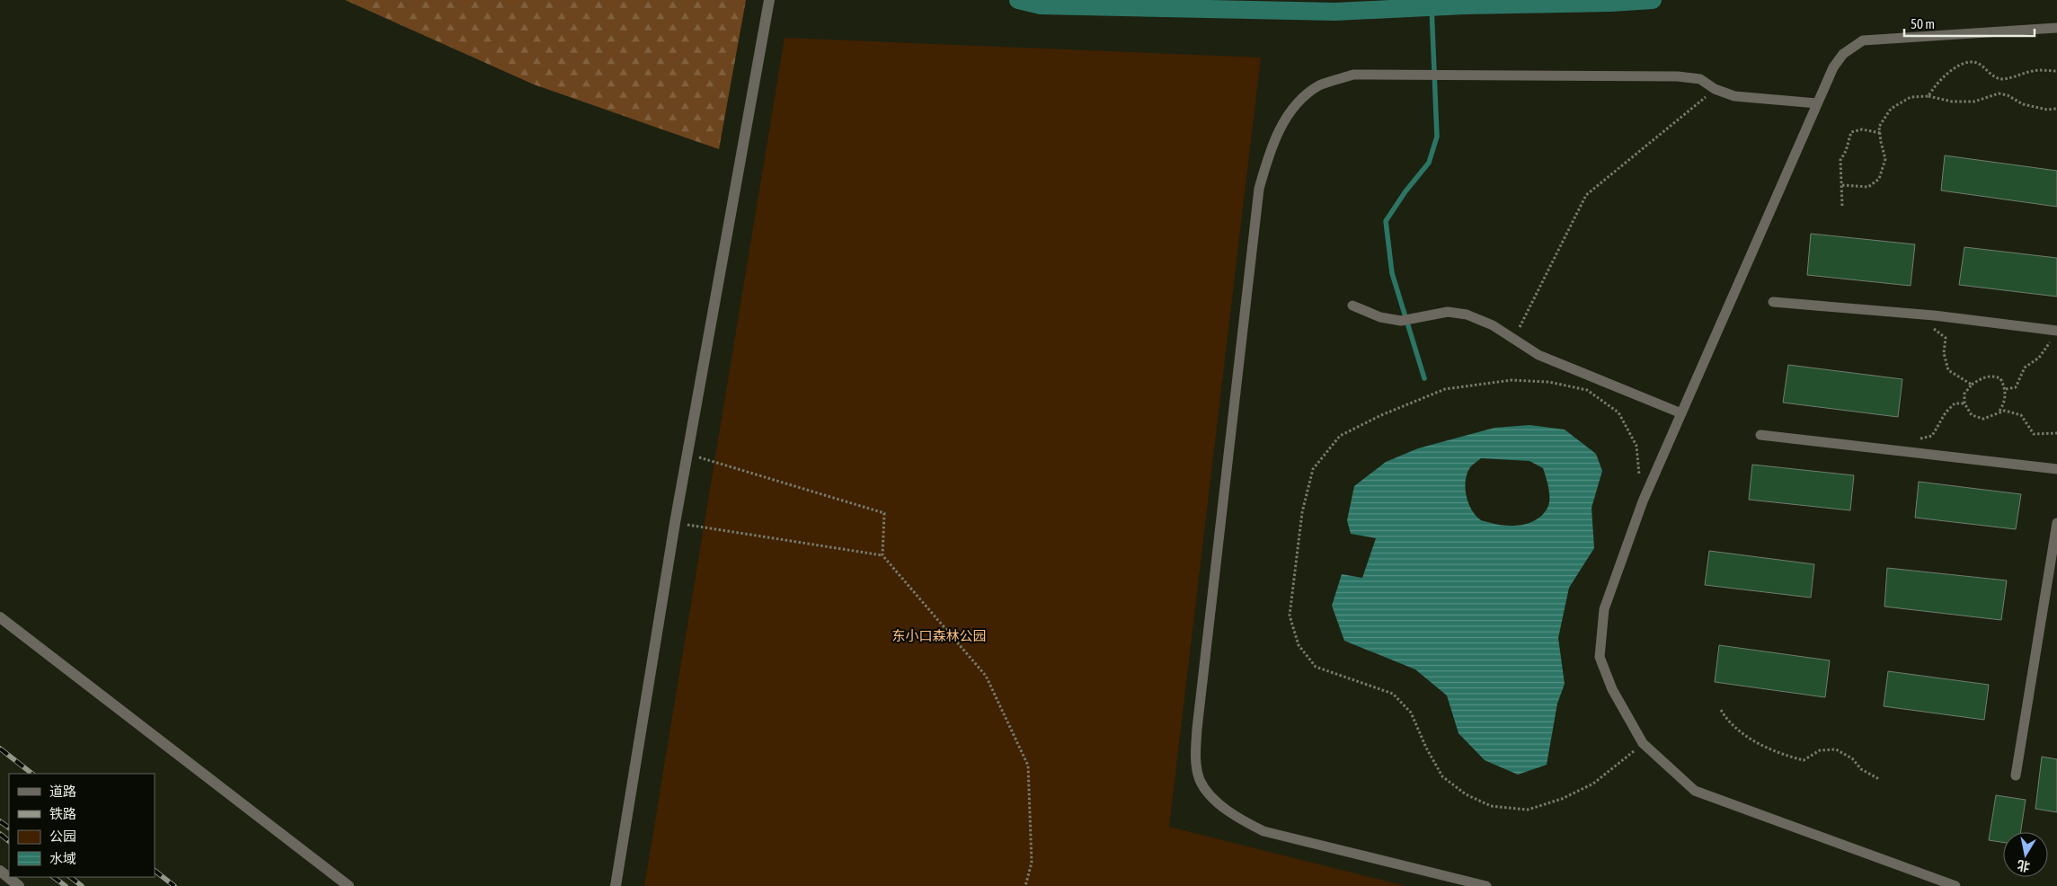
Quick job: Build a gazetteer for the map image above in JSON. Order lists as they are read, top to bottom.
{
  "parks": ["东小口森林公园"],
  "legend": [
    "道路",
    "铁路",
    "公园",
    "水域"
  ],
  "scale_bar": "50 m",
  "north": "bottom"
}
